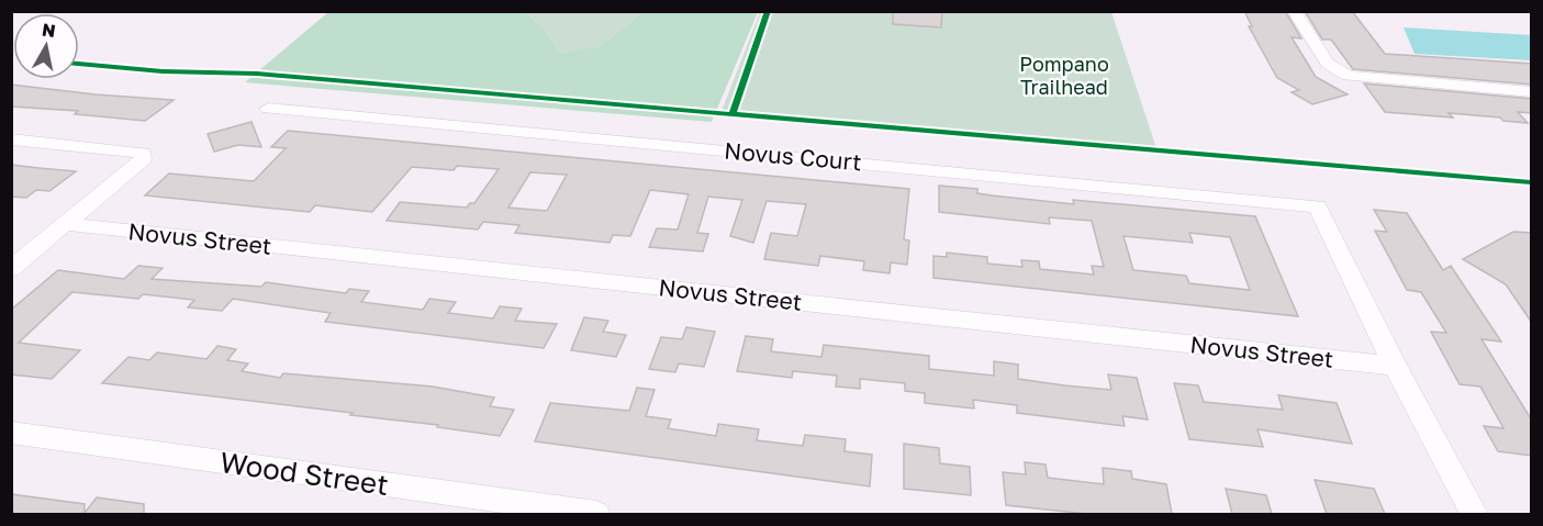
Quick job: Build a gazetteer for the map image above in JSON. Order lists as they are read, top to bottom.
{
  "streets": {
    "street": ["Novus Court", "Novus Street", "Wood Street"]
  },
  "crossings": [
    ["Novus Court", "Novus Street"]
  ],
  "parks": ["Pompano Trailhead"],
  "north": "top"
}
